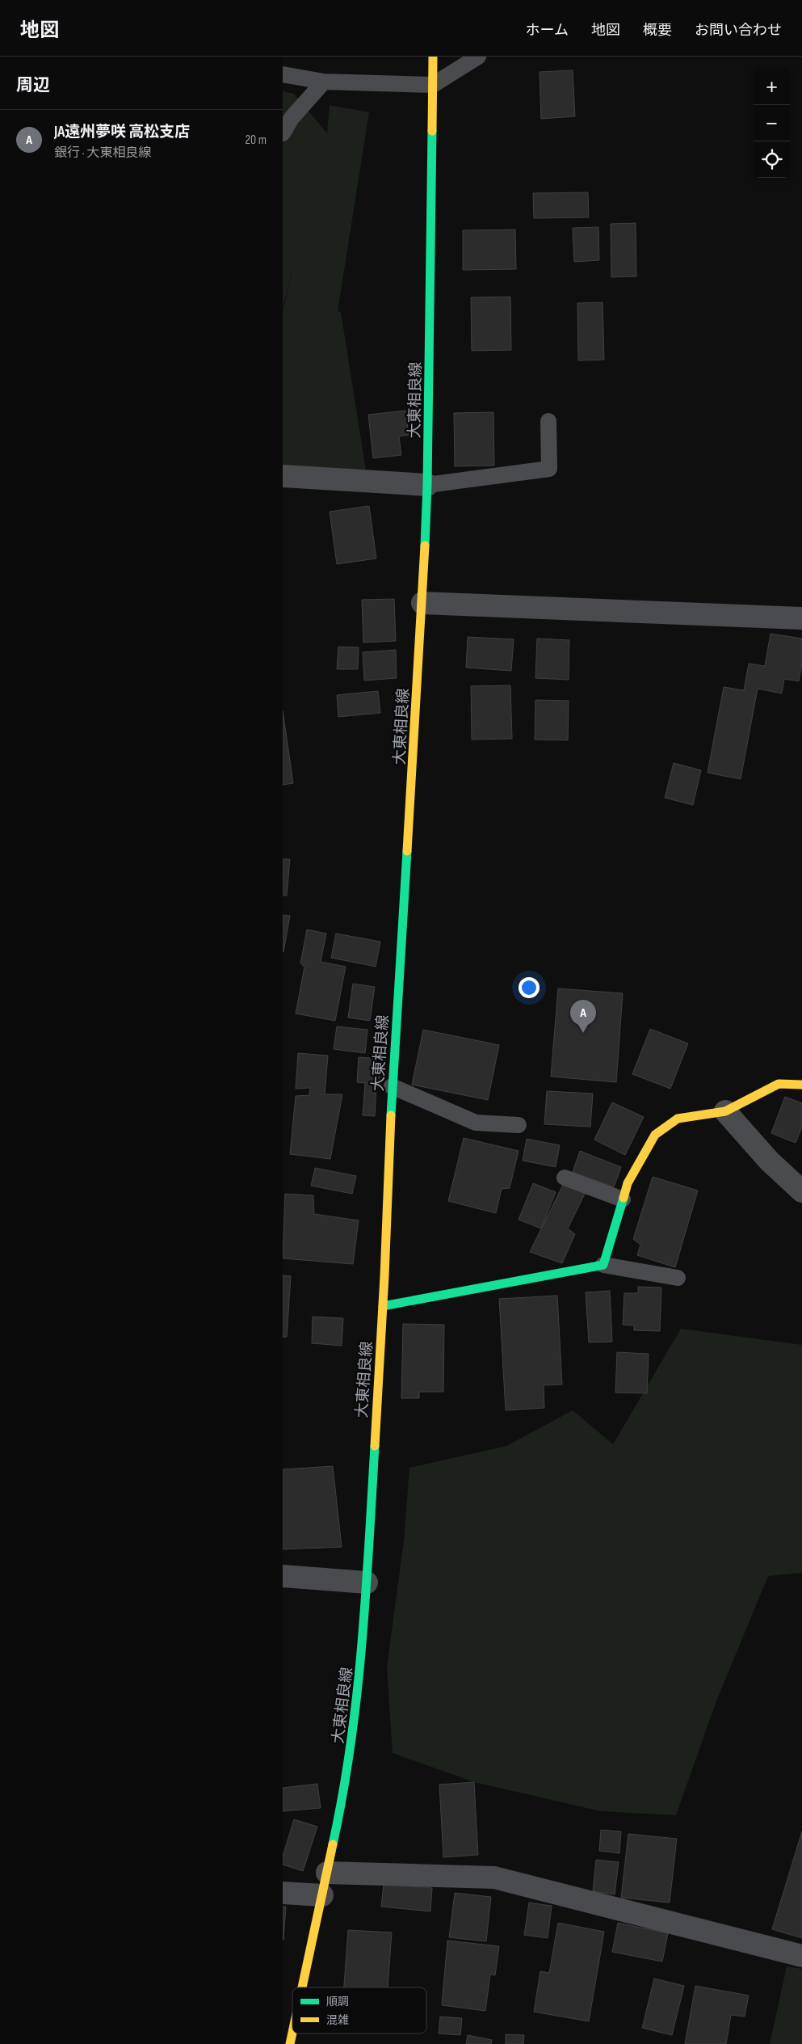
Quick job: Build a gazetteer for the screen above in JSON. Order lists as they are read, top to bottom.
{
  "streets": {
    "main road": ["大東相良線"]
  },
  "legend": ["順調", "混雑"],
  "page": {
    "header": "地図",
    "nav": [
      "ホーム",
      "地図",
      "概要",
      "お問い合わせ"
    ],
    "heading": "周辺",
    "map_buttons": ["+", "−"],
    "list": [
      {
        "mark": "A",
        "name": "JA遠州夢咲 高松支店",
        "note": "銀行 · 大東相良線",
        "value": "20 m"
      }
    ],
    "pins": "A"
  }
}
